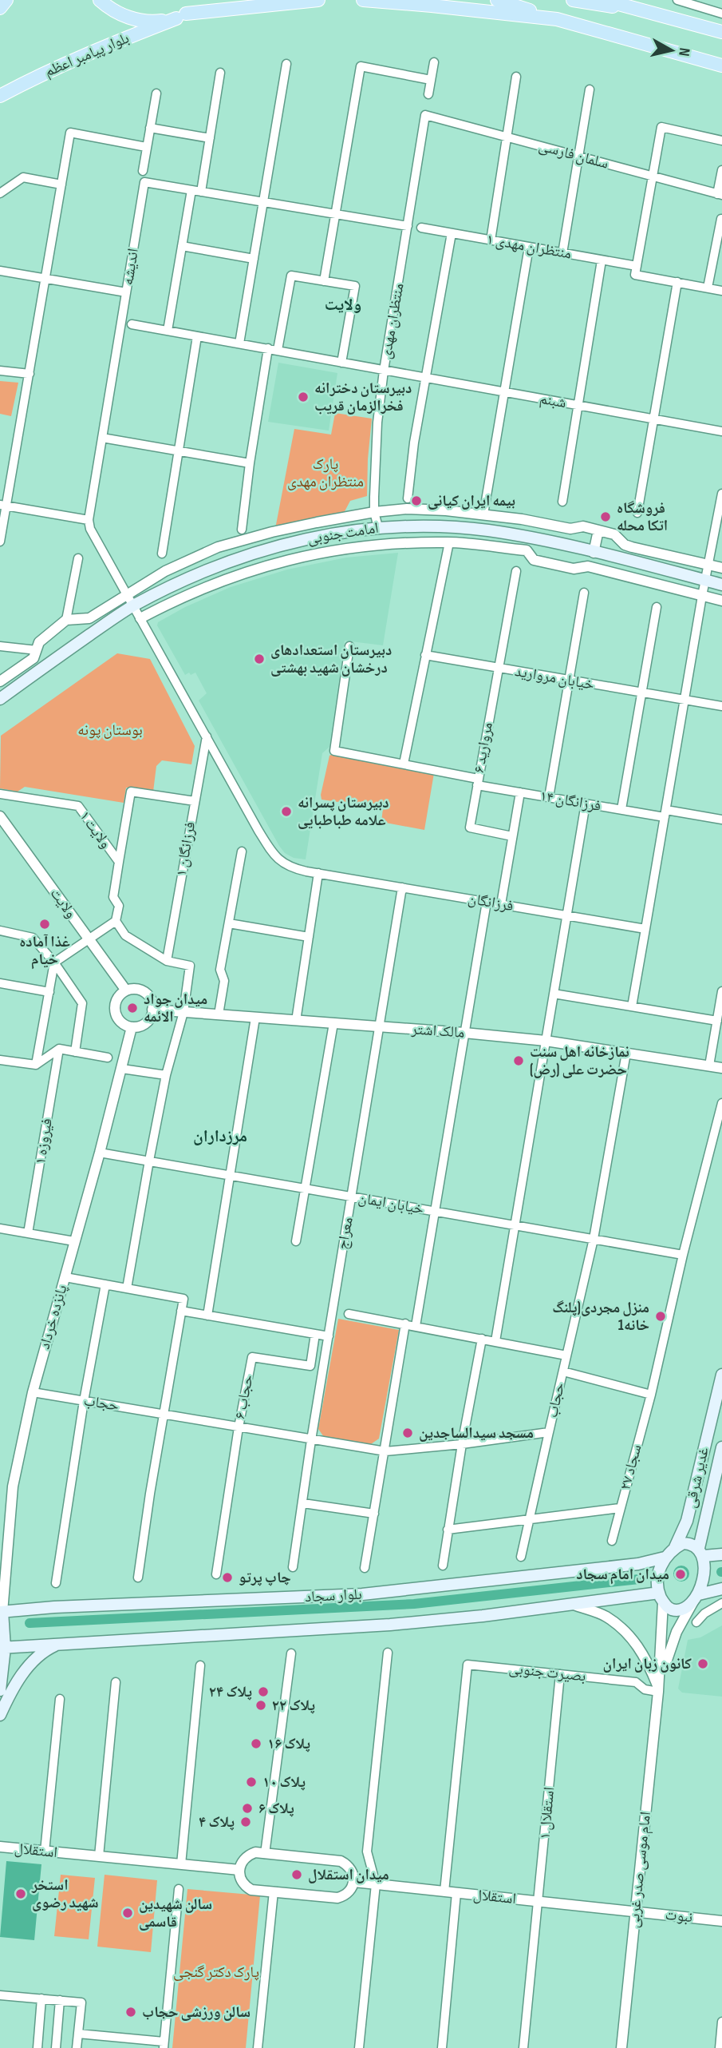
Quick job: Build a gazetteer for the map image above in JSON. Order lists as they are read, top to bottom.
{
  "streets": {
    "main road": [
      "بلوار پیامبر اعظم",
      "امامت جنوبی",
      "پانزده خرداد",
      "غدیر شرقی",
      "بلوار سجاد"
    ],
    "street": [
      "سلمان فارسی",
      "منتظران مهدی ۱",
      "اندیشه",
      "منتظران مهدی",
      "شبنم",
      "خیابان مروارید",
      "مروارید ۶",
      "فرزانگان ۱۴",
      "ولایت ۱",
      "فرزانگان ۱",
      "فرزانگان",
      "ولایت",
      "مالک اشتر",
      "فیروزه ۱",
      "خیابان ایمان",
      "معراج",
      "حجاب ۶",
      "حجاب",
      "سجاد ۲۷",
      "بصیرت جنوبی",
      "استقلال ۱",
      "استقلال",
      "امام موسی صدر غربی",
      "نبوت"
    ]
  },
  "crossings": [
    ["سلمان فارسی", "منتظران مهدی"],
    ["اندیشه", "منتظران مهدی"],
    ["منتظران مهدی", "شبنم"],
    ["منتظران مهدی", "امامت جنوبی"],
    ["امامت جنوبی", "فرزانگان"],
    ["خیابان مروارید", "مروارید ۶"],
    ["مروارید ۶", "فرزانگان ۱۴"],
    ["ولایت ۱", "فرزانگان ۱"],
    ["فرزانگان ۱", "فرزانگان"],
    ["فرزانگان", "معراج"],
    ["ولایت", "مالک اشتر"],
    ["ولایت", "پانزده خرداد"],
    ["مالک اشتر", "معراج"],
    ["مالک اشتر", "پانزده خرداد"],
    ["مالک اشتر", "حجاب"],
    ["خیابان ایمان", "معراج"],
    ["خیابان ایمان", "پانزده خرداد"],
    ["خیابان ایمان", "حجاب"],
    ["خیابان ایمان", "سجاد ۲۷"],
    ["معراج", "حجاب"],
    ["پانزده خرداد", "حجاب"],
    ["پانزده خرداد", "بلوار سجاد"],
    ["حجاب ۶", "حجاب"],
    ["غدیر شرقی", "بلوار سجاد"],
    ["بصیرت جنوبی", "استقلال ۱"],
    ["بصیرت جنوبی", "استقلال"],
    ["بصیرت جنوبی", "امام موسی صدر غربی"],
    ["استقلال ۱", "استقلال"],
    ["استقلال", "امام موسی صدر غربی"],
    ["استقلال", "نبوت"],
    ["امام موسی صدر غربی", "نبوت"]
  ],
  "districts": ["ولایت", "مرزداران"],
  "parks": ["پارک منتظران مهدی", "بوستان پونه", "پارک دکتر گنجی"],
  "places": [
    "دبیرستان دخترانه فخرالزمان قریب",
    "بیمه ایران کیانی",
    "فروشگاه اتکا محله",
    "دبیرستان استعدادهای درخشان شهید بهشتی",
    "دبیرستان پسرانه علامه طباطبایی",
    "غذا آماده خیام",
    "میدان جواد الائمه",
    "نمازخانه اهل سنت حضرت علی (رض)",
    "منزل مجردی(پلنگ خانه1",
    "مسجد سیدالساجدین",
    "میدان امام سجاد",
    "چاپ پرتو",
    "کانون زبان ایران",
    "پلاک ۲۴",
    "پلاک ۲۲",
    "پلاک ۱۶",
    "پلاک ۱۰",
    "پلاک ۶",
    "پلاک ۴",
    "میدان استقلال",
    "استخر شهید رضوی",
    "سالن شهیدین قاسمی",
    "سالن ورزشی حجاب"
  ],
  "north": "right"
}
